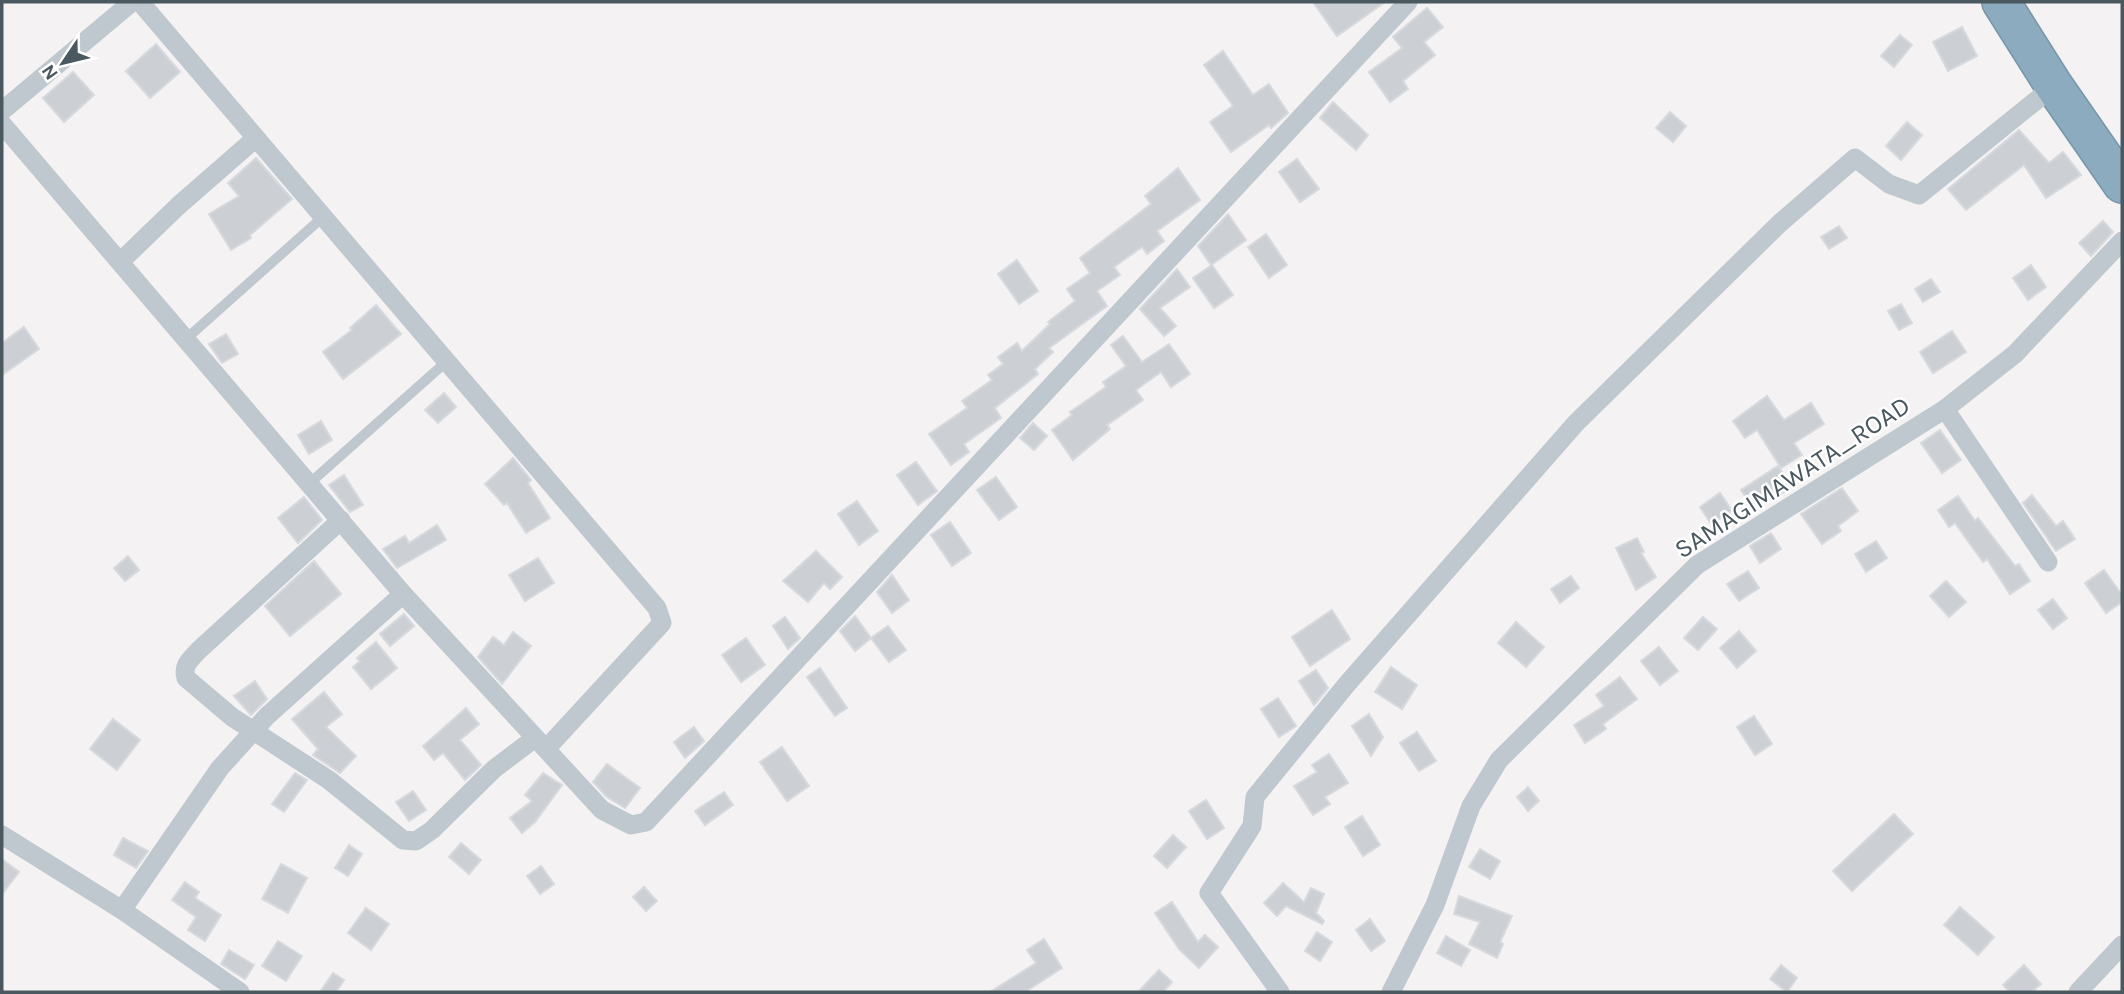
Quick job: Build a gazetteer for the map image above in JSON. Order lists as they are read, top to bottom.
{
  "streets": {
    "street": ["SAMAGIMAWATA_ROAD"]
  },
  "north": "bottom left"
}
